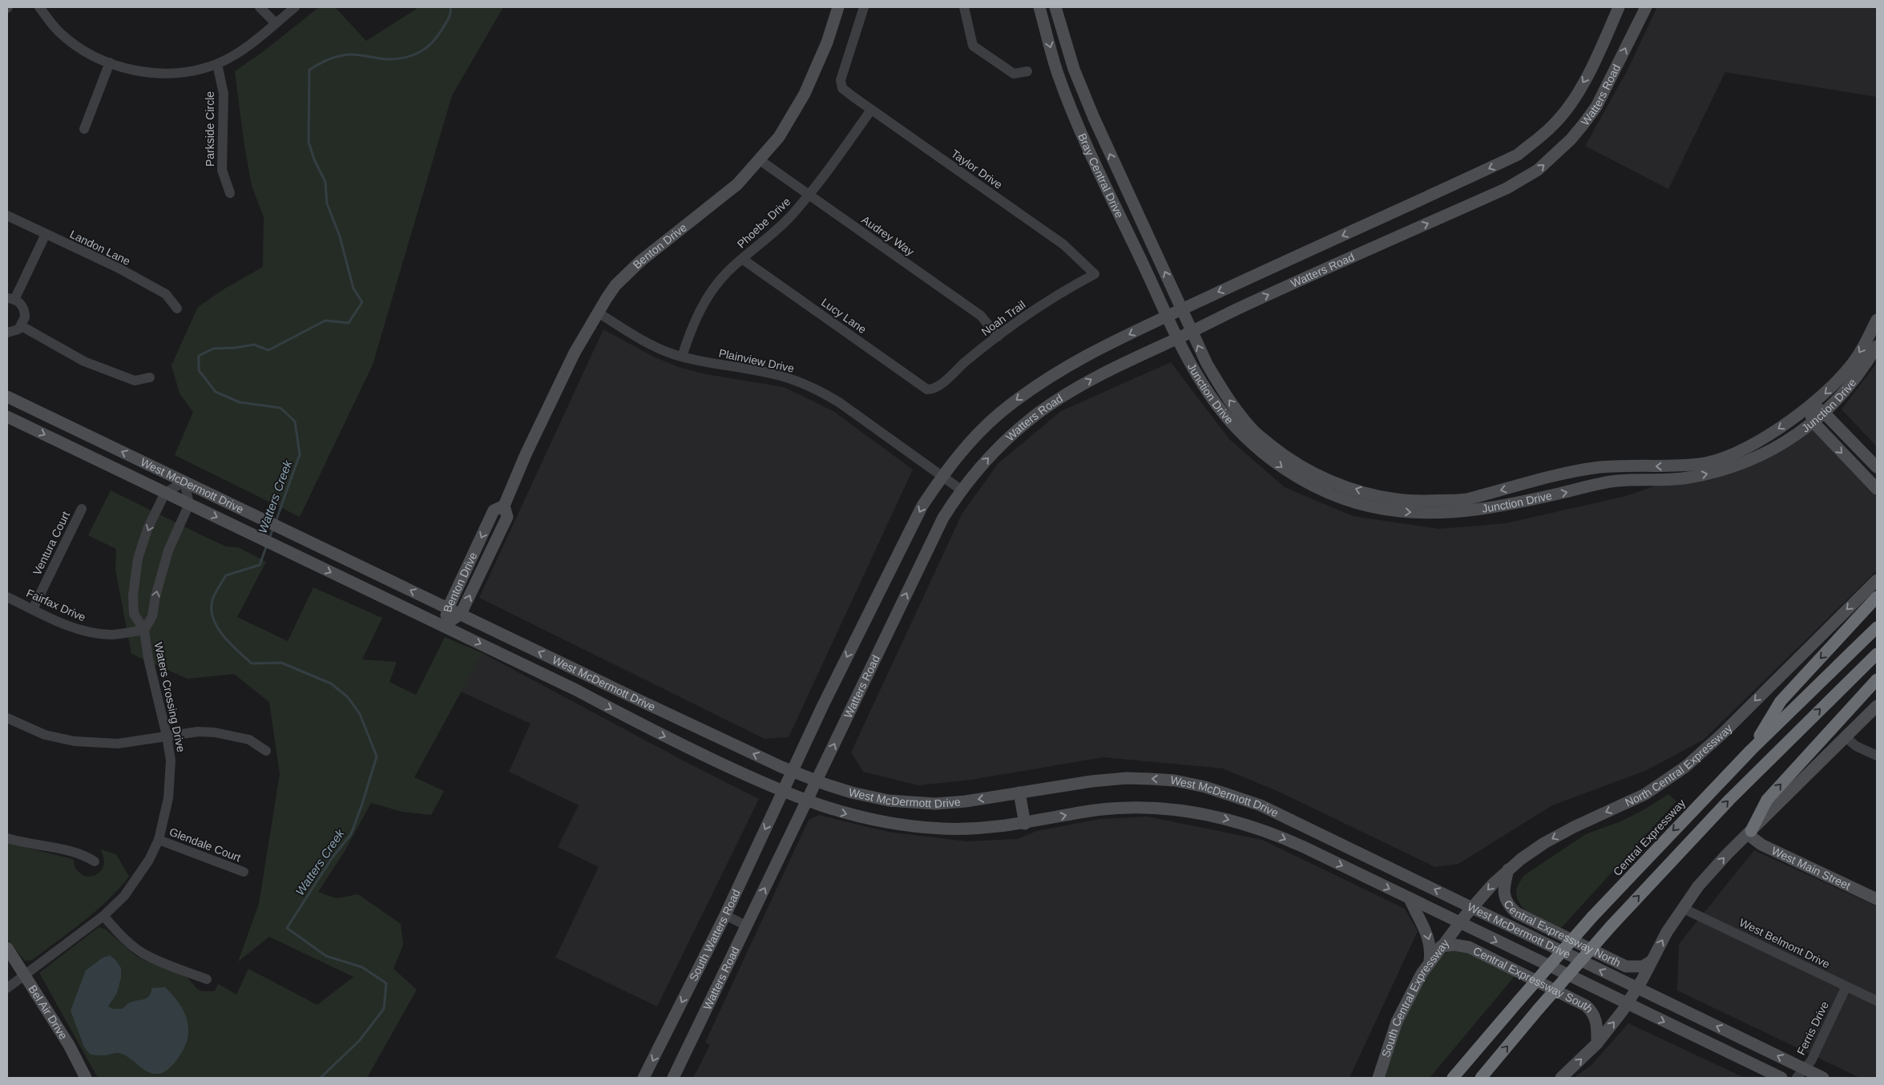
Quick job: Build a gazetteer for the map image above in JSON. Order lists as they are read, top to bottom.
{
  "streets": {
    "highway": ["Central Expressway"],
    "main road": [
      "Watters Road",
      "Bray Central Drive",
      "Benton Drive",
      "Junction Drive",
      "West McDermott Drive",
      "North Central Expressway",
      "West Main Street",
      "Central Expressway North",
      "South Watters Road",
      "Central Expressway South",
      "South Central Expressway",
      "Bel Air Drive"
    ],
    "street": [
      "Parkside Circle",
      "Taylor Drive",
      "Phoebe Drive",
      "Audrey Way",
      "Landon Lane",
      "Lucy Lane",
      "Noah Trail",
      "Plainview Drive",
      "Ventura Court",
      "Fairfax Drive",
      "Waters Crossing Drive",
      "Glendale Court",
      "West Belmont Drive",
      "Ferris Drive"
    ]
  },
  "crossings": [
    ["Watters Road", "Bray Central Drive"],
    ["Watters Road", "Plainview Drive"],
    ["Watters Road", "Junction Drive"],
    ["Watters Road", "West McDermott Drive"],
    ["Watters Road", "South Watters Road"],
    ["Taylor Drive", "Phoebe Drive"],
    ["Taylor Drive", "Noah Trail"],
    ["Bray Central Drive", "Junction Drive"],
    ["Phoebe Drive", "Audrey Way"],
    ["Phoebe Drive", "Lucy Lane"],
    ["Phoebe Drive", "Plainview Drive"],
    ["Audrey Way", "Benton Drive"],
    ["Audrey Way", "Noah Trail"],
    ["Benton Drive", "Plainview Drive"],
    ["Benton Drive", "West McDermott Drive"],
    ["Lucy Lane", "Noah Trail"],
    ["West McDermott Drive", "Waters Crossing Drive"],
    ["West McDermott Drive", "North Central Expressway"],
    ["West McDermott Drive", "South Watters Road"],
    ["West McDermott Drive", "South Central Expressway"],
    ["West McDermott Drive", "Ferris Drive"],
    ["Ventura Court", "Fairfax Drive"],
    ["Fairfax Drive", "Waters Crossing Drive"],
    ["Waters Crossing Drive", "Glendale Court"],
    ["Waters Crossing Drive", "Bel Air Drive"],
    ["North Central Expressway", "Central Expressway North"],
    ["North Central Expressway", "South Central Expressway"],
    ["West Belmont Drive", "Ferris Drive"],
    ["Central Expressway South", "South Central Expressway"]
  ],
  "one_way": ["South Watters Road"],
  "water": ["Watters Creek"]
}
